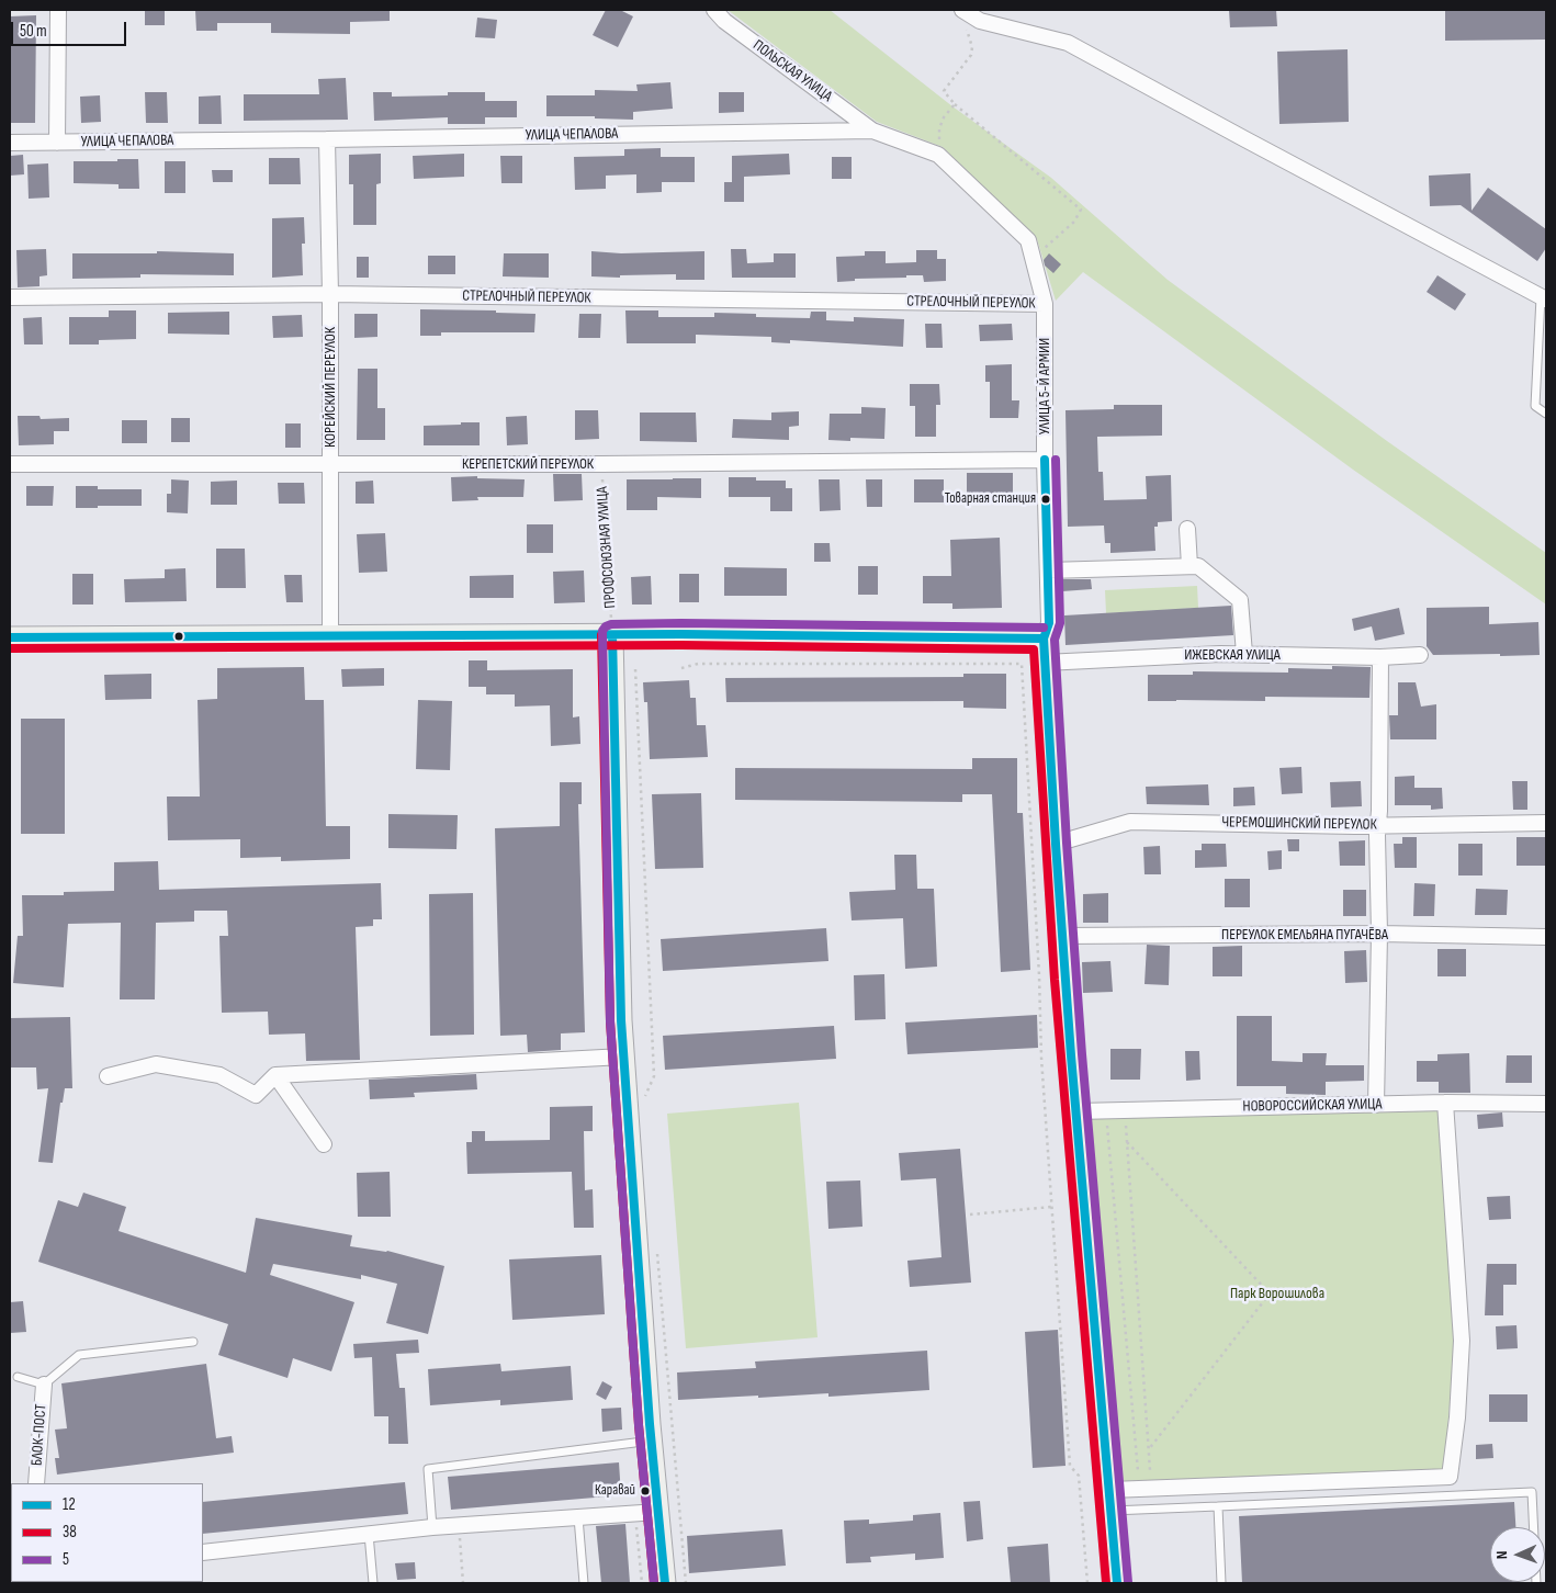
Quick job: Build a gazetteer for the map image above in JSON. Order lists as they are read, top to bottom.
{
  "streets": {
    "main road": ["УЛИЦА 5-Й АРМИИ"],
    "street": [
      "ПОЛЬСКАЯ УЛИЦА",
      "УЛИЦА ЧЕПАЛОВА",
      "СТРЕЛОЧНЫЙ ПЕРЕУЛОК",
      "КОРЕЙСКИЙ ПЕРЕУЛОК",
      "КЕРЕПЕТСКИЙ ПЕРЕУЛОК",
      "ИЖЕВСКАЯ УЛИЦА",
      "ЧЕРЕМОШИНСКИЙ ПЕРЕУЛОК",
      "ПЕРЕУЛОК ЕМЕЛЬЯНА ПУГАЧЁВА",
      "НОВОРОССИЙСКАЯ УЛИЦА",
      "БЛОК-ПОСТ"
    ],
    "path": ["ПРОФСОЮЗНАЯ УЛИЦА"]
  },
  "crossings": [
    ["ПОЛЬСКАЯ УЛИЦА", "УЛИЦА ЧЕПАЛОВА"],
    ["УЛИЦА ЧЕПАЛОВА", "СТРЕЛОЧНЫЙ ПЕРЕУЛОК"],
    ["УЛИЦА ЧЕПАЛОВА", "УЛИЦА 5-Й АРМИИ"],
    ["УЛИЦА ЧЕПАЛОВА", "КОРЕЙСКИЙ ПЕРЕУЛОК"],
    ["СТРЕЛОЧНЫЙ ПЕРЕУЛОК", "УЛИЦА 5-Й АРМИИ"],
    ["СТРЕЛОЧНЫЙ ПЕРЕУЛОК", "КОРЕЙСКИЙ ПЕРЕУЛОК"],
    ["УЛИЦА 5-Й АРМИИ", "КЕРЕПЕТСКИЙ ПЕРЕУЛОК"],
    ["УЛИЦА 5-Й АРМИИ", "ИЖЕВСКАЯ УЛИЦА"],
    ["УЛИЦА 5-Й АРМИИ", "ЧЕРЕМОШИНСКИЙ ПЕРЕУЛОК"],
    ["УЛИЦА 5-Й АРМИИ", "ПЕРЕУЛОК ЕМЕЛЬЯНА ПУГАЧЁВА"],
    ["УЛИЦА 5-Й АРМИИ", "НОВОРОССИЙСКАЯ УЛИЦА"],
    ["КОРЕЙСКИЙ ПЕРЕУЛОК", "КЕРЕПЕТСКИЙ ПЕРЕУЛОК"],
    ["КЕРЕПЕТСКИЙ ПЕРЕУЛОК", "ПРОФСОЮЗНАЯ УЛИЦА"]
  ],
  "parks": ["Парк Ворошилова"],
  "places": ["Товарная cтанция", "Каравай"],
  "lines": ["transit line 12", "transit line 5", "transit line 38"],
  "legend": ["12", "38", "5"],
  "scale_bar": "50 m",
  "north": "left"
}
